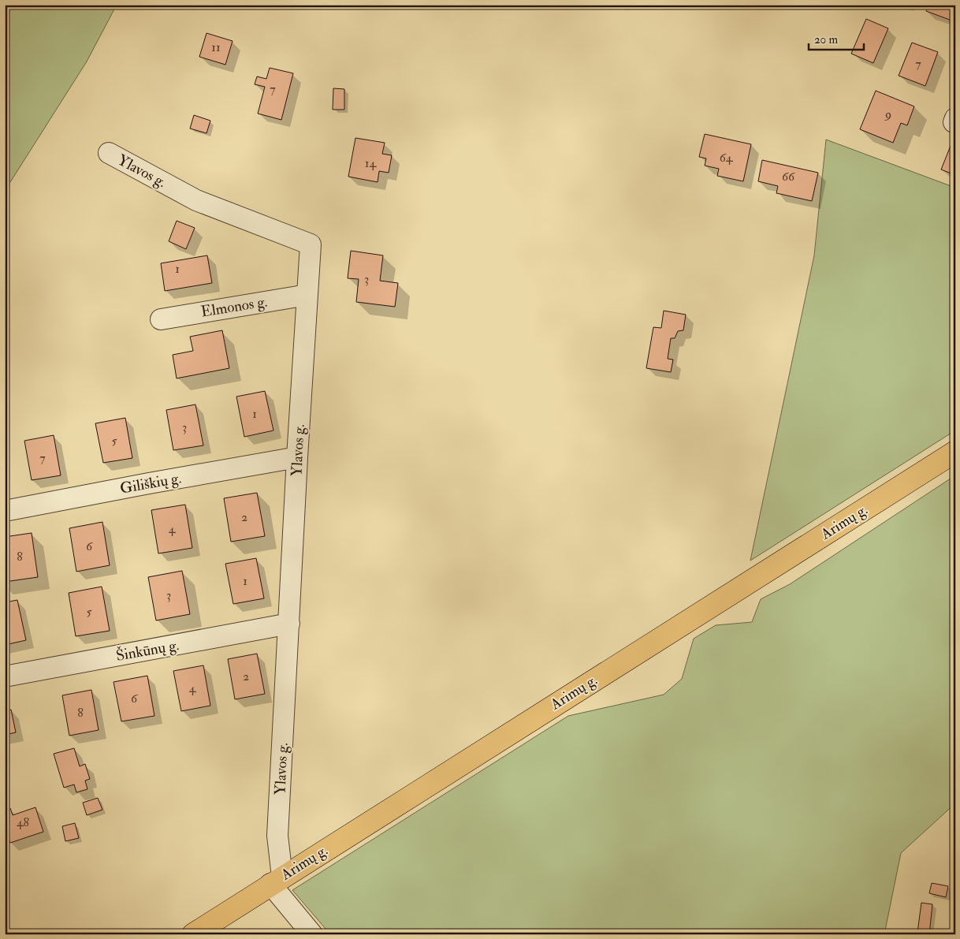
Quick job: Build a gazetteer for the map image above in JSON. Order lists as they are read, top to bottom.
{
  "streets": {
    "main road": ["Arimų g."],
    "street": [
      "Ylavos g.",
      "Elmonos g.",
      "Giliškių g.",
      "Šinkūnų g."
    ]
  },
  "crossings": [
    ["Ylavos g.", "Elmonos g."],
    ["Ylavos g.", "Giliškių g."],
    ["Ylavos g.", "Arimų g."],
    ["Ylavos g.", "Šinkūnų g."]
  ],
  "house_numbers": [
    "11",
    "7",
    "7",
    "9",
    "64",
    "14",
    "66",
    "1",
    "3",
    "1",
    "3",
    "5",
    "7",
    "2",
    "4",
    "6",
    "8",
    "1",
    "3",
    "5",
    "2",
    "4",
    "6",
    "8",
    "48"
  ],
  "scale_bar": "20 m"
}
